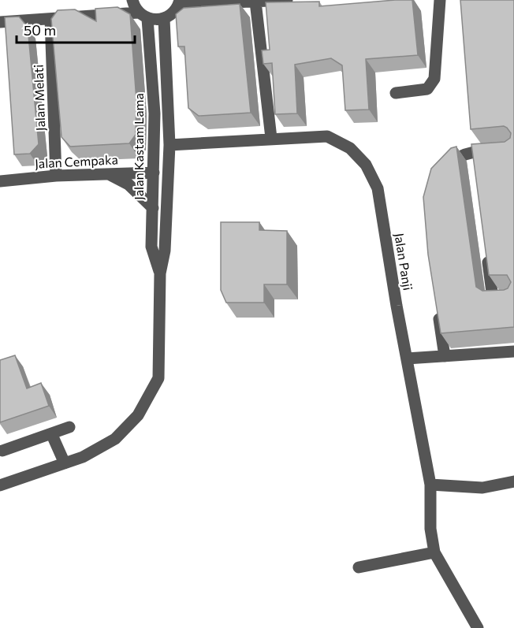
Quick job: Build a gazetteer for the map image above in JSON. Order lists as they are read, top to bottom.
{
  "streets": {
    "street": [
      "Jalan Melati",
      "Jalan Kastam Lama",
      "Jalan Cempaka",
      "Jalan Panji"
    ]
  },
  "crossings": [
    ["Jalan Melati", "Jalan Cempaka"],
    ["Jalan Kastam Lama", "Jalan Cempaka"],
    ["Jalan Kastam Lama", "Jalan Panji"]
  ],
  "scale_bar": "50 m"
}
